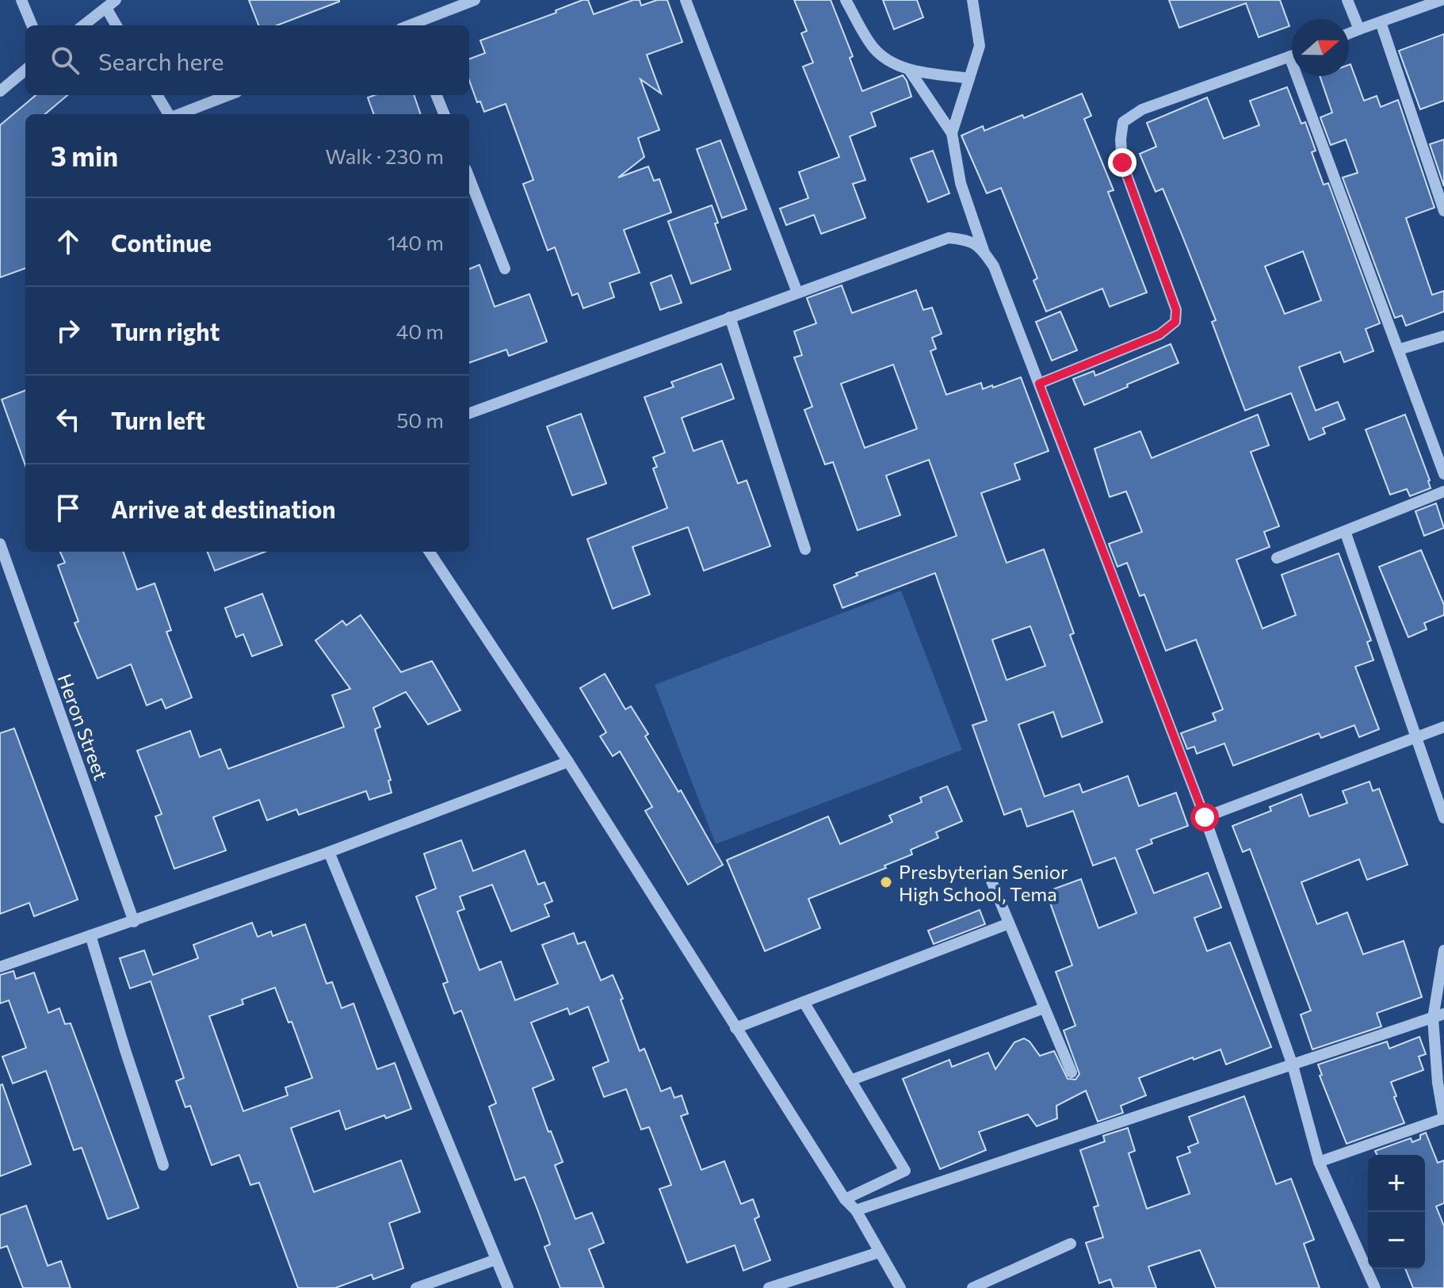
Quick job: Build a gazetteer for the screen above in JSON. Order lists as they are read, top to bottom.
{
  "streets": {
    "street": ["Heron Street"]
  },
  "places": ["Presbyterian Senior High School, Tema"],
  "north": "right",
  "page": {
    "search": "Search here",
    "heading": ["3 min", "Walk · 230 m"],
    "list": [
      ["Continue", "140 m"],
      ["Turn right", "40 m"],
      ["Turn left", "50 m"],
      "Arrive at destination"
    ],
    "map_buttons": ["+", "−"]
  }
}
